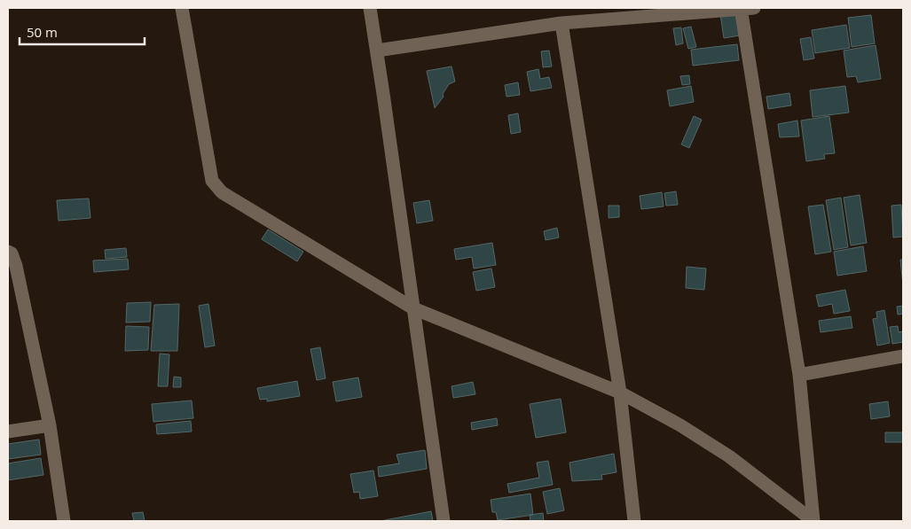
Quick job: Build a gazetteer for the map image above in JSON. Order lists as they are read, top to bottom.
{
  "scale_bar": "50 m"
}
